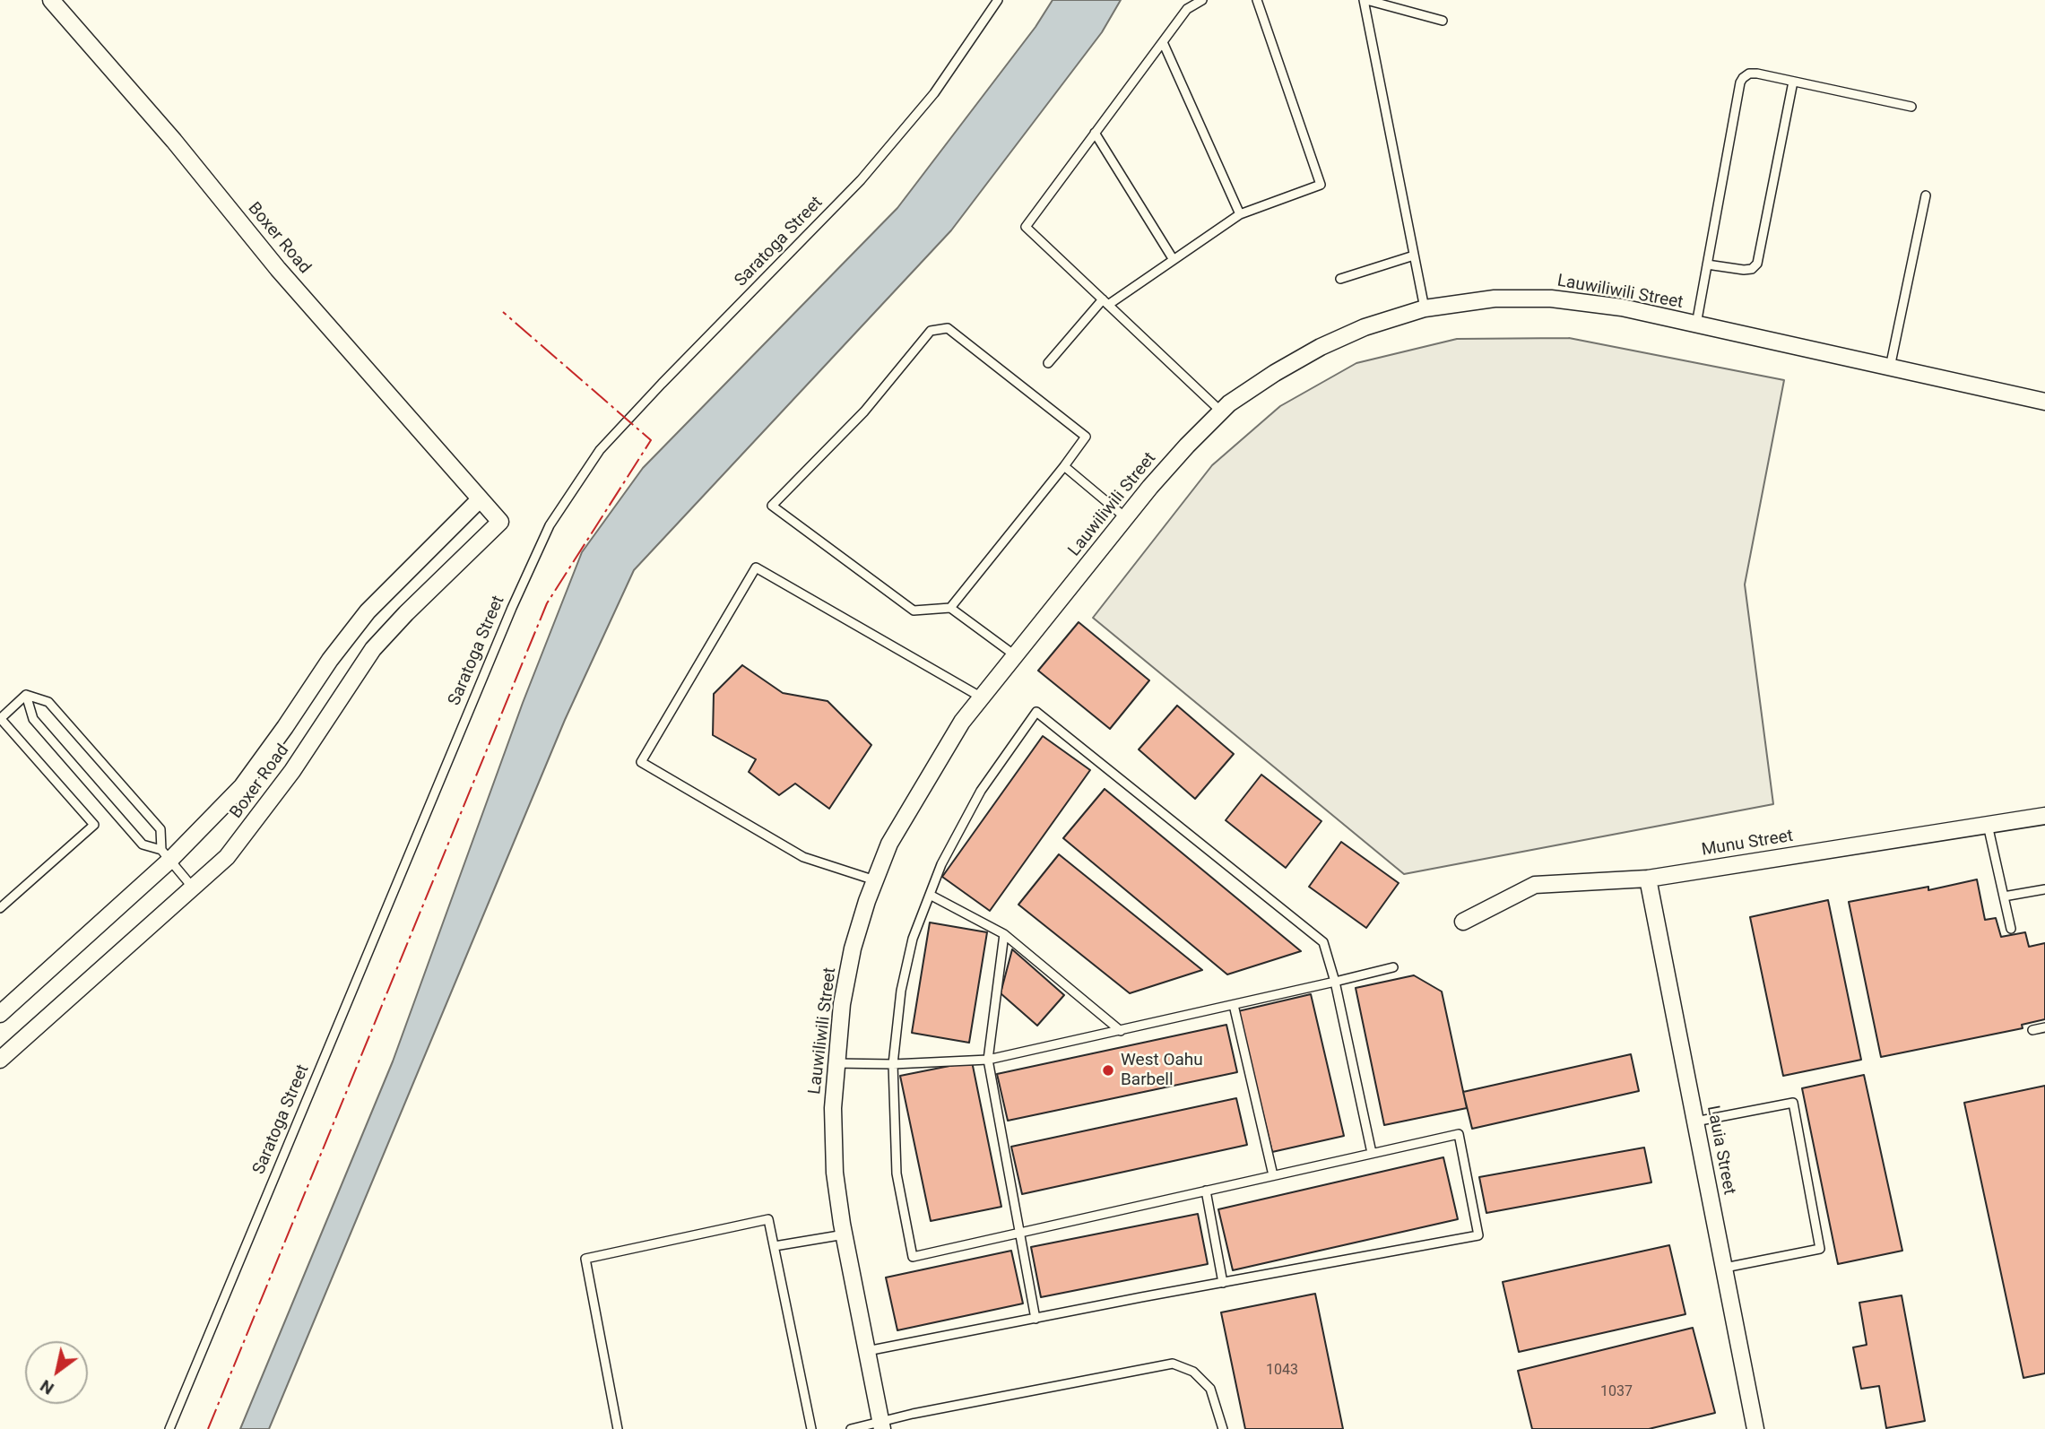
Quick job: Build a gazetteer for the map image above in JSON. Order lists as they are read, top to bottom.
{
  "streets": {
    "street": [
      "Boxer Road",
      "Lauwiliwili Street",
      "Munu Street",
      "Lauia Street"
    ],
    "lane": ["Saratoga Street"]
  },
  "crossings": [
    ["Munu Street", "Lauia Street"]
  ],
  "places": ["West Oahu Barbell"],
  "house_numbers": ["1043", "1037"],
  "north": "bottom left"
}
